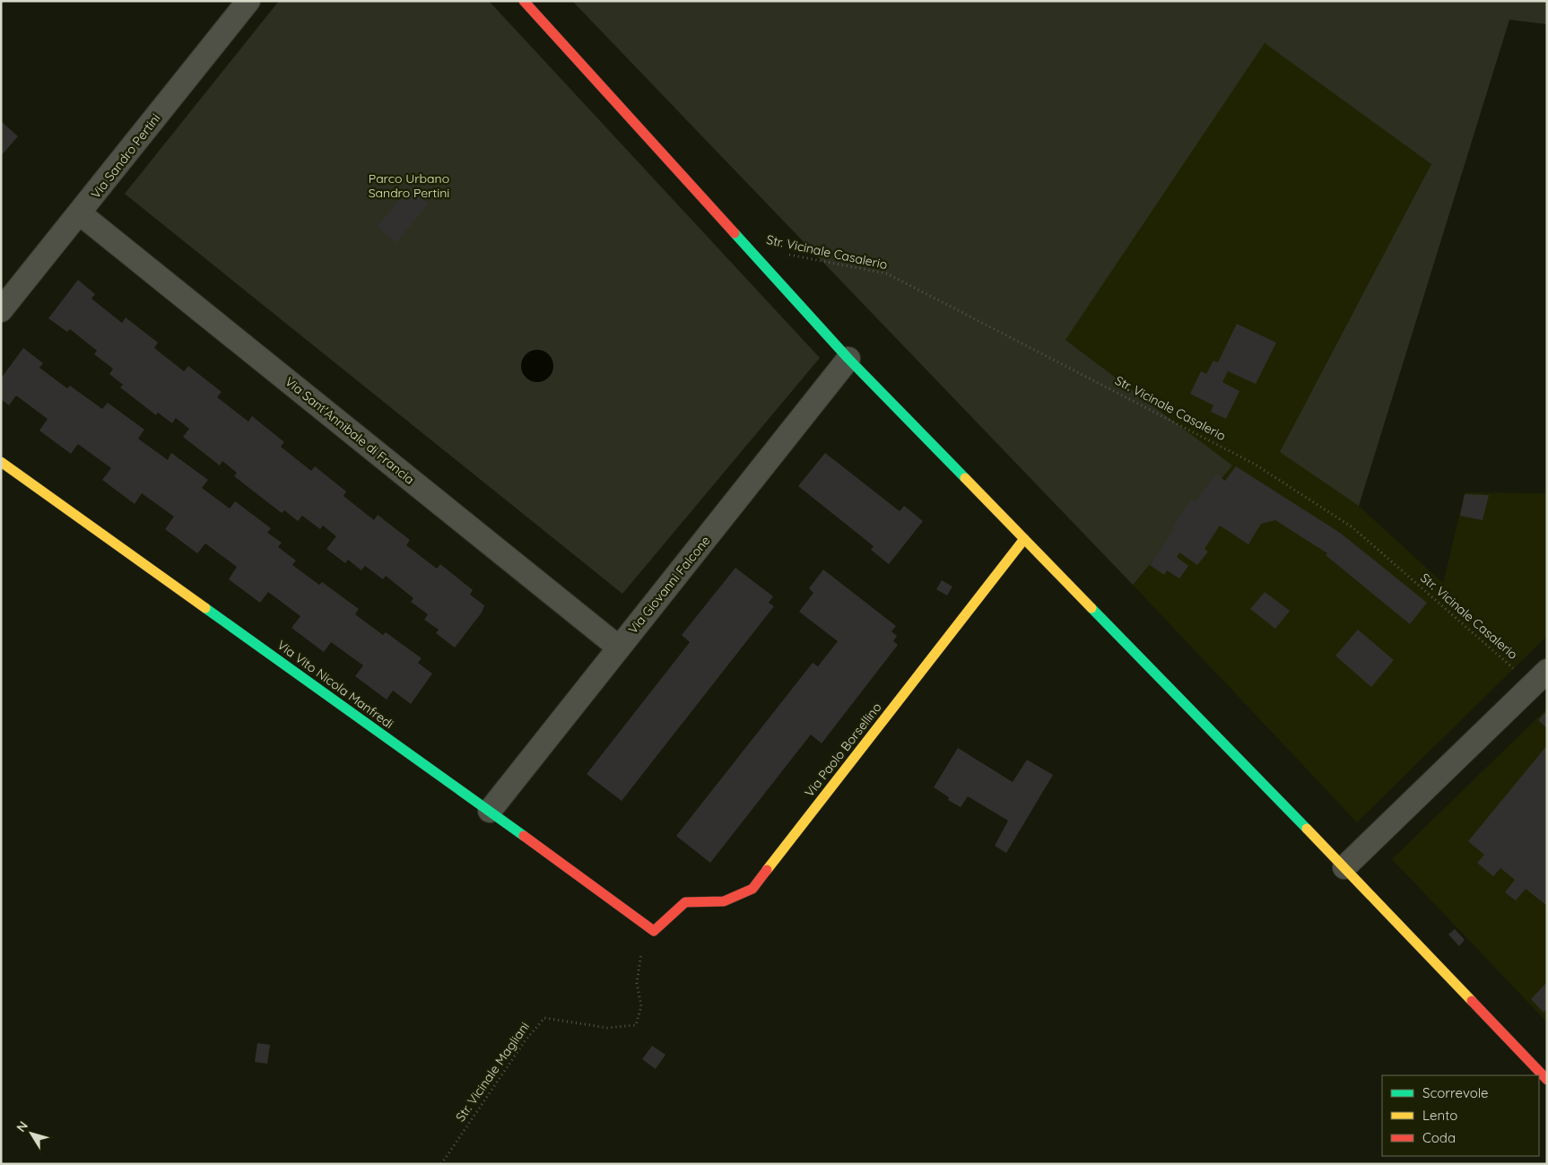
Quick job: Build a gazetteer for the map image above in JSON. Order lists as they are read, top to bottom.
{
  "streets": {
    "main road": ["Via Vito Nicola Manfredi", "Via Paolo Borsellino"],
    "street": ["Via Sandro Pertini", "Via Sant'Annibale di Francia", "Via Giovanni Falcone"],
    "path": ["Str. Vicinale Casalerio", "Str. Vicinale Magliani"]
  },
  "crossings": [
    ["Via Sandro Pertini", "Via Sant'Annibale di Francia"],
    ["Via Sant'Annibale di Francia", "Via Giovanni Falcone"],
    ["Via Giovanni Falcone", "Via Vito Nicola Manfredi"],
    ["Via Vito Nicola Manfredi", "Via Paolo Borsellino"],
    ["Via Vito Nicola Manfredi", "Str. Vicinale Magliani"],
    ["Via Paolo Borsellino", "Str. Vicinale Magliani"]
  ],
  "parks": ["Parco Urbano Sandro Pertini"],
  "legend": ["Scorrevole", "Lento", "Coda"],
  "north": "top left"
}
